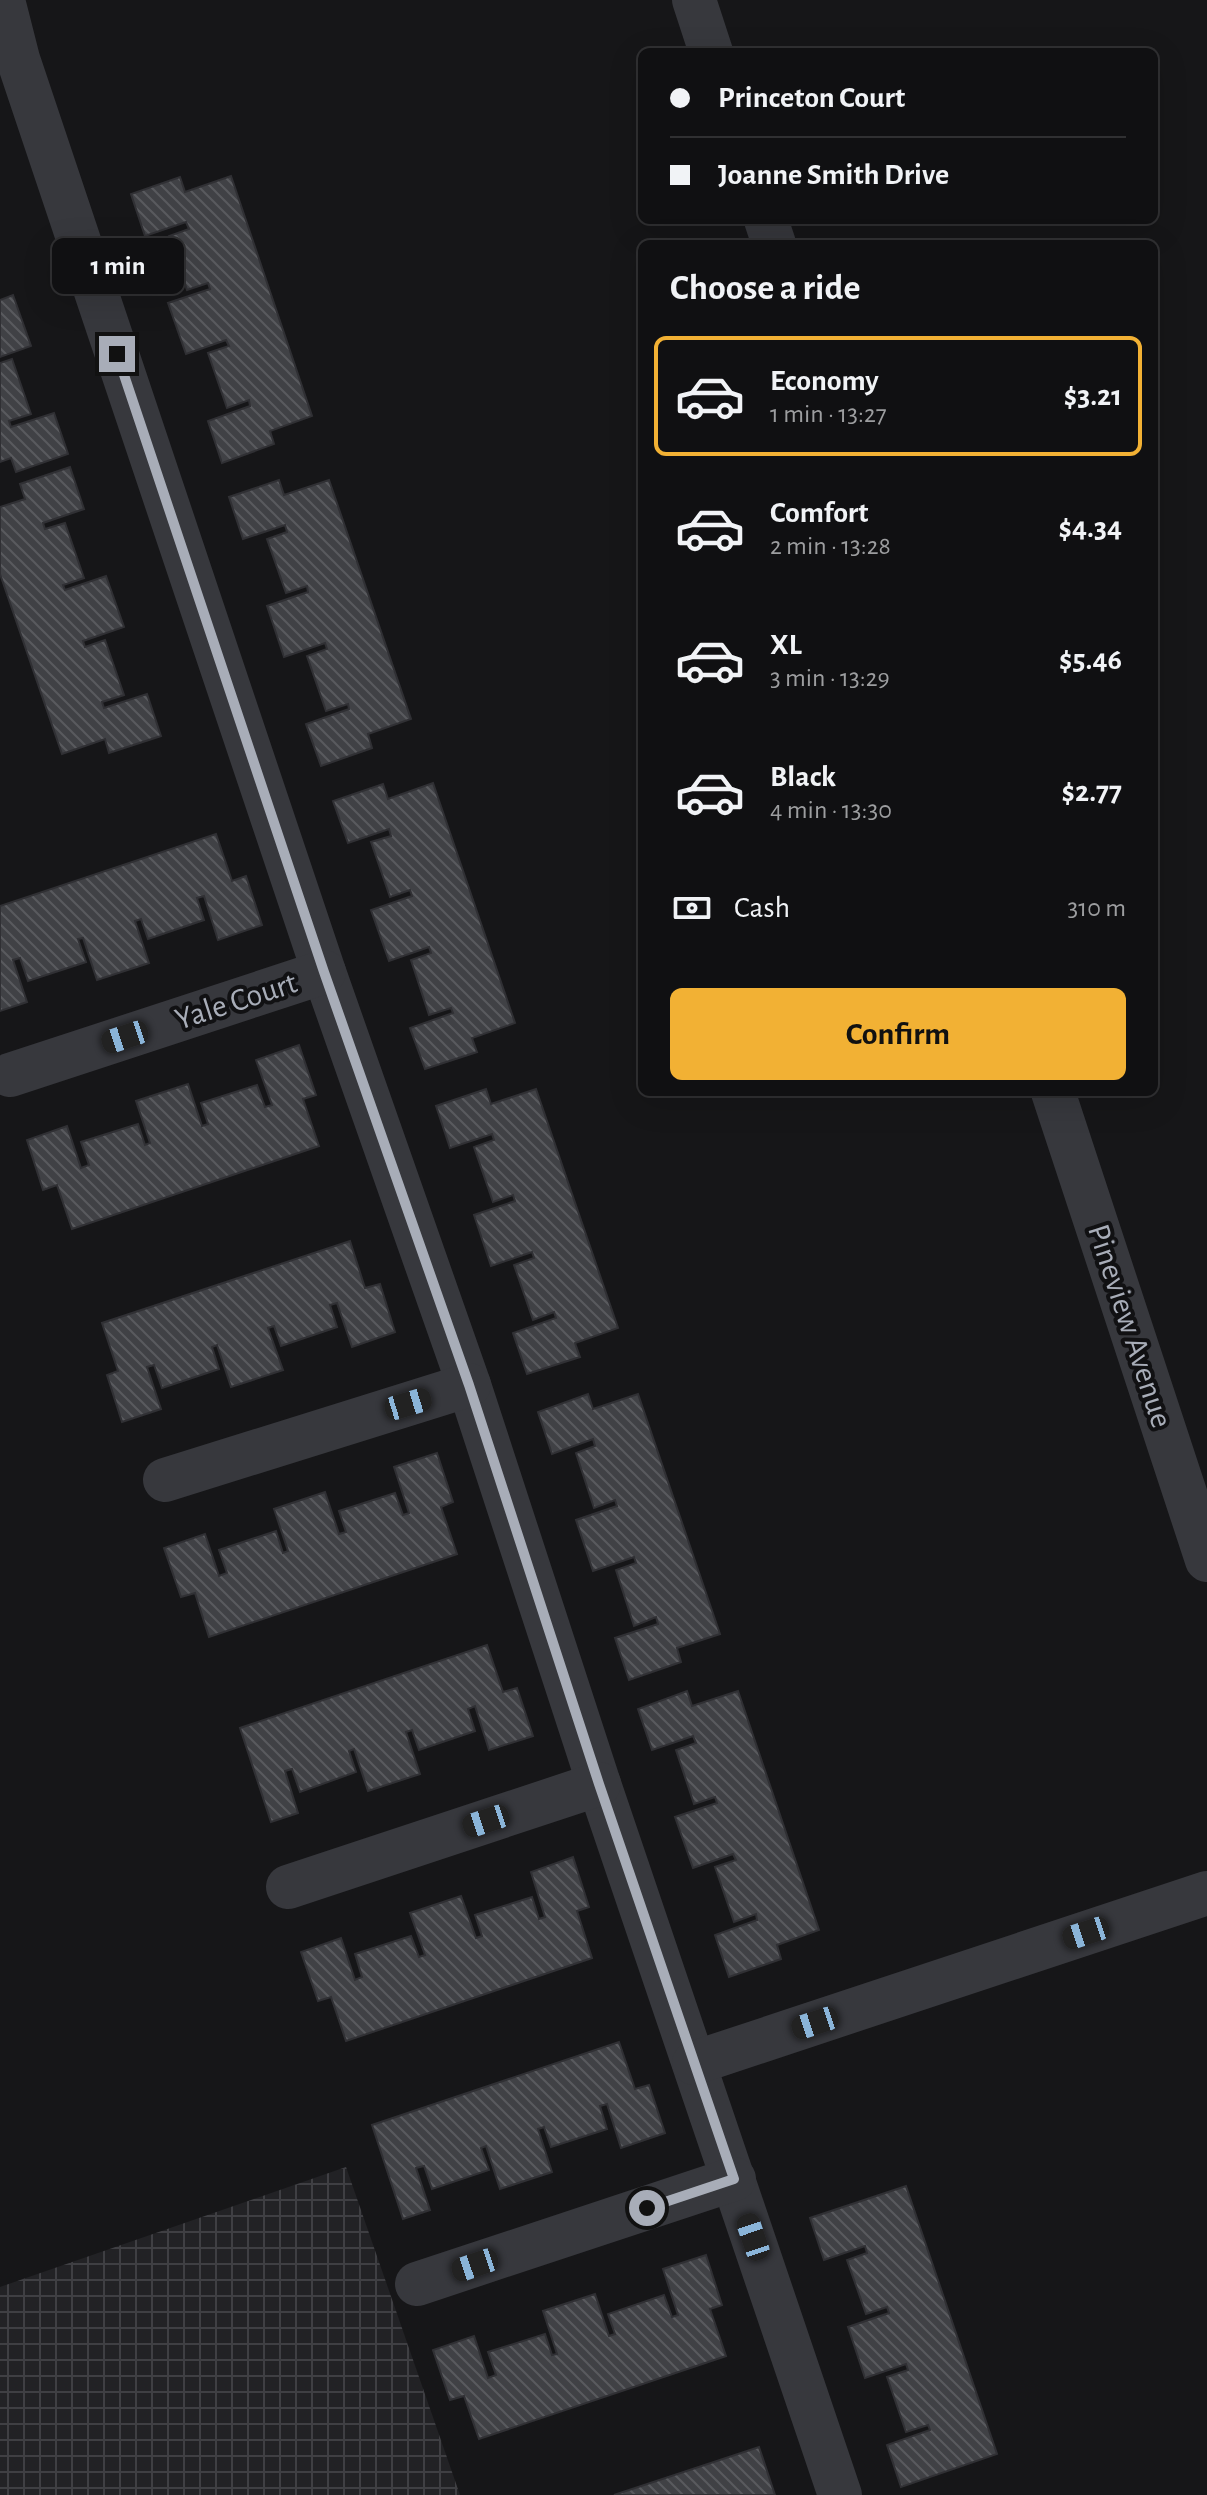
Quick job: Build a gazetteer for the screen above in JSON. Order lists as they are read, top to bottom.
{
  "streets": {
    "street": ["Yale Court", "Pineview Avenue"]
  },
  "page": {
    "banner": ["Princeton Court", "Joanne Smith Drive"],
    "bubble": "1 min",
    "heading": "Choose a ride",
    "list": [
      {
        "name": "Economy",
        "note": "1 min · 13:27",
        "value": "$3.21"
      },
      {
        "name": "Comfort",
        "note": "2 min · 13:28",
        "value": "$4.34"
      },
      {
        "name": "XL",
        "note": "3 min · 13:29",
        "value": "$5.46"
      },
      {
        "name": "Black",
        "note": "4 min · 13:30",
        "value": "$2.77"
      }
    ],
    "pay": ["Cash", "310 m"],
    "buttons": "Confirm"
  }
}
